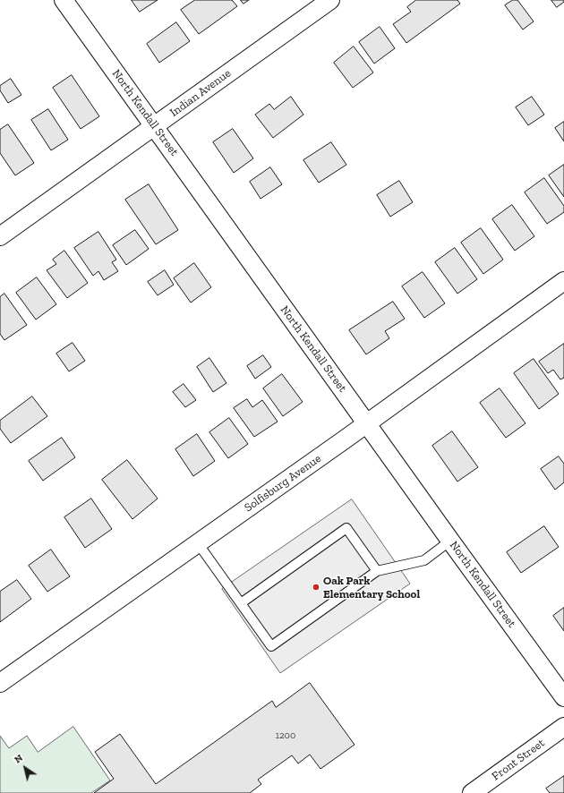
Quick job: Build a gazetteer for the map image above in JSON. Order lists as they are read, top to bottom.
{
  "streets": {
    "street": [
      "Indian Avenue",
      "North Kendall Street",
      "Solfisburg Avenue",
      "Front Street"
    ]
  },
  "crossings": [
    ["Indian Avenue", "North Kendall Street"],
    ["North Kendall Street", "Solfisburg Avenue"]
  ],
  "places": ["Oak Park Elementary School"],
  "house_numbers": ["1200"],
  "north": "top left"
}
